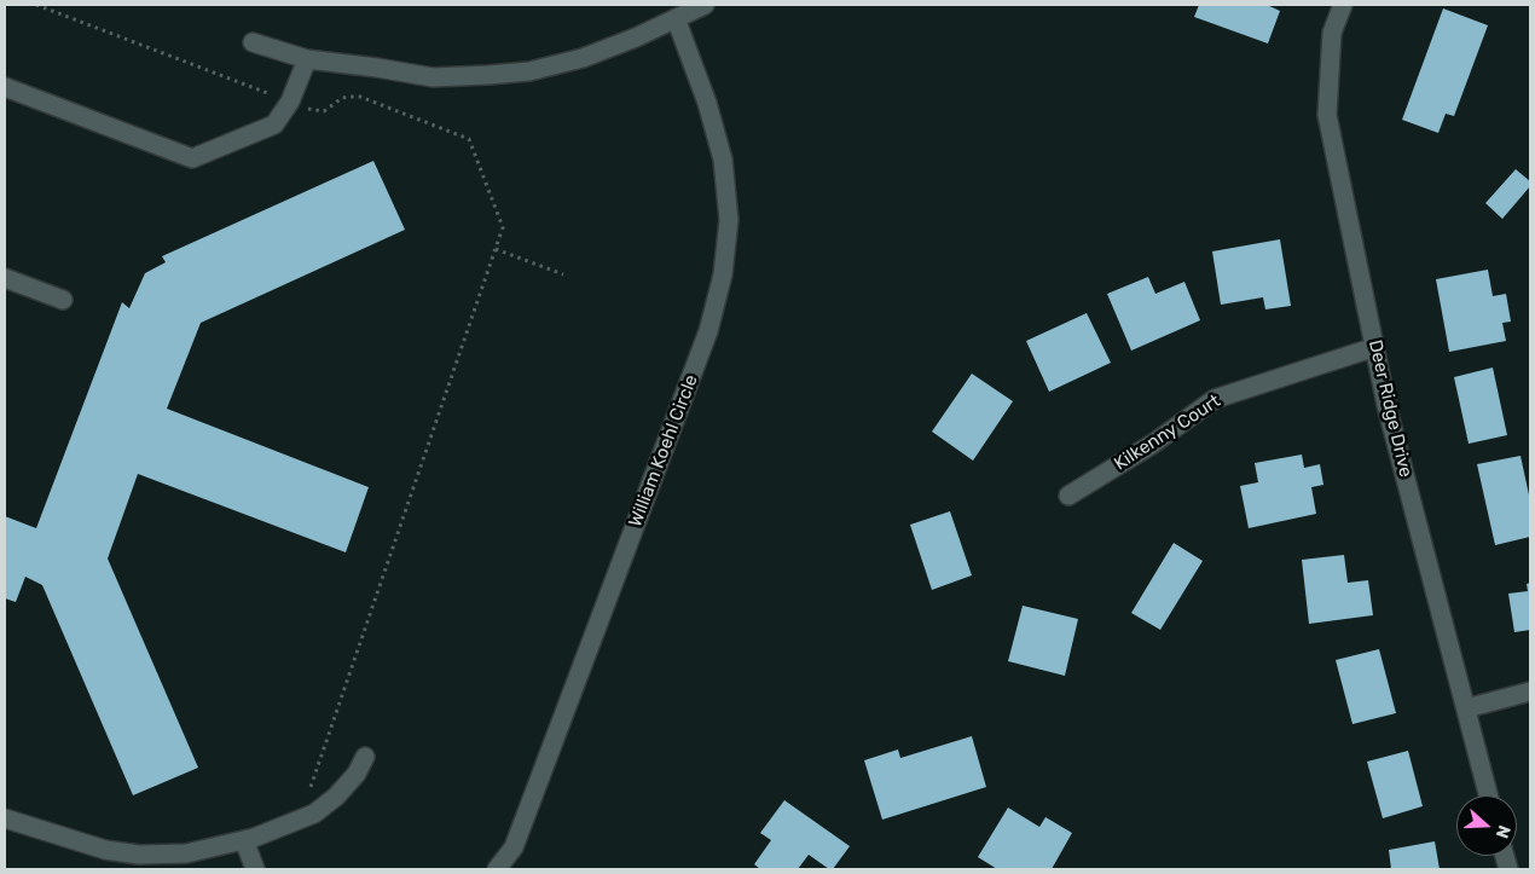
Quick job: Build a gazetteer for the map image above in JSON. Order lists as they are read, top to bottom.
{
  "streets": {
    "street": ["Deer Ridge Drive", "Kilkenny Court", "William Koehl Circle"]
  },
  "crossings": [
    ["Deer Ridge Drive", "Kilkenny Court"]
  ],
  "north": "right"
}
